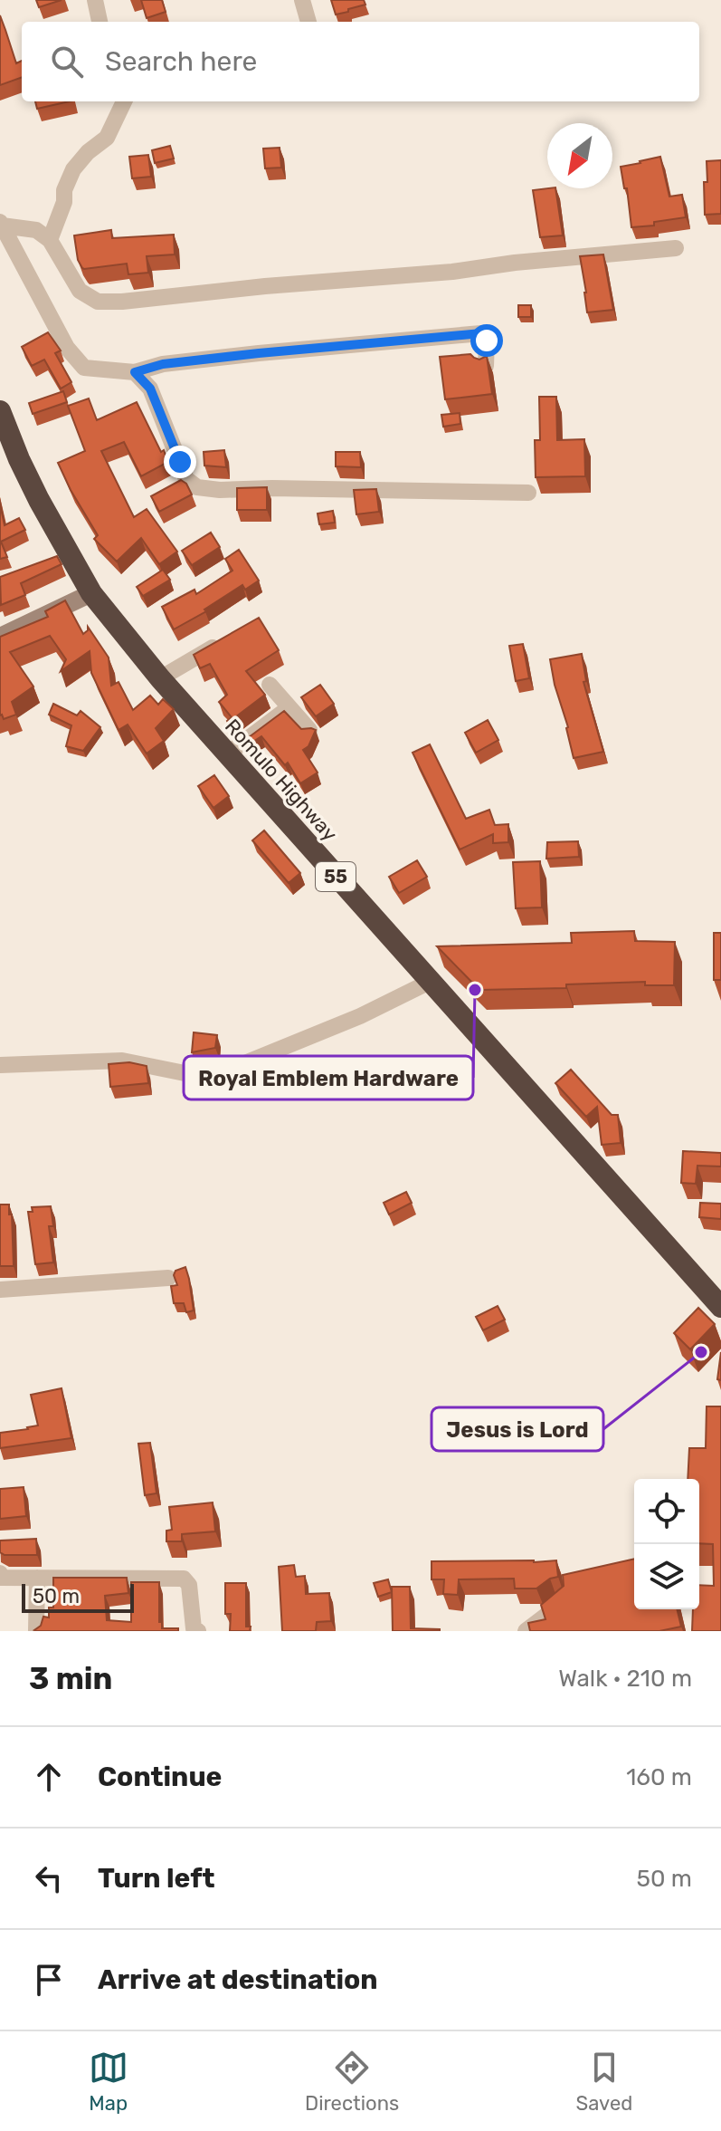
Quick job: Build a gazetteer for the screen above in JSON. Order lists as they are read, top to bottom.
{
  "streets": {
    "highway": ["Romulo Highway", "55"]
  },
  "places": ["Royal Emblem Hardware", "Jesus is Lord"],
  "scale_bar": "50 m",
  "north": "bottom left",
  "page": {
    "search": "Search here",
    "scale": "50 m",
    "heading": ["3 min", "Walk · 210 m"],
    "list": [
      ["Continue", "160 m"],
      ["Turn left", "50 m"],
      "Arrive at destination"
    ],
    "nav": ["Map", "Directions", "Saved"]
  }
}
